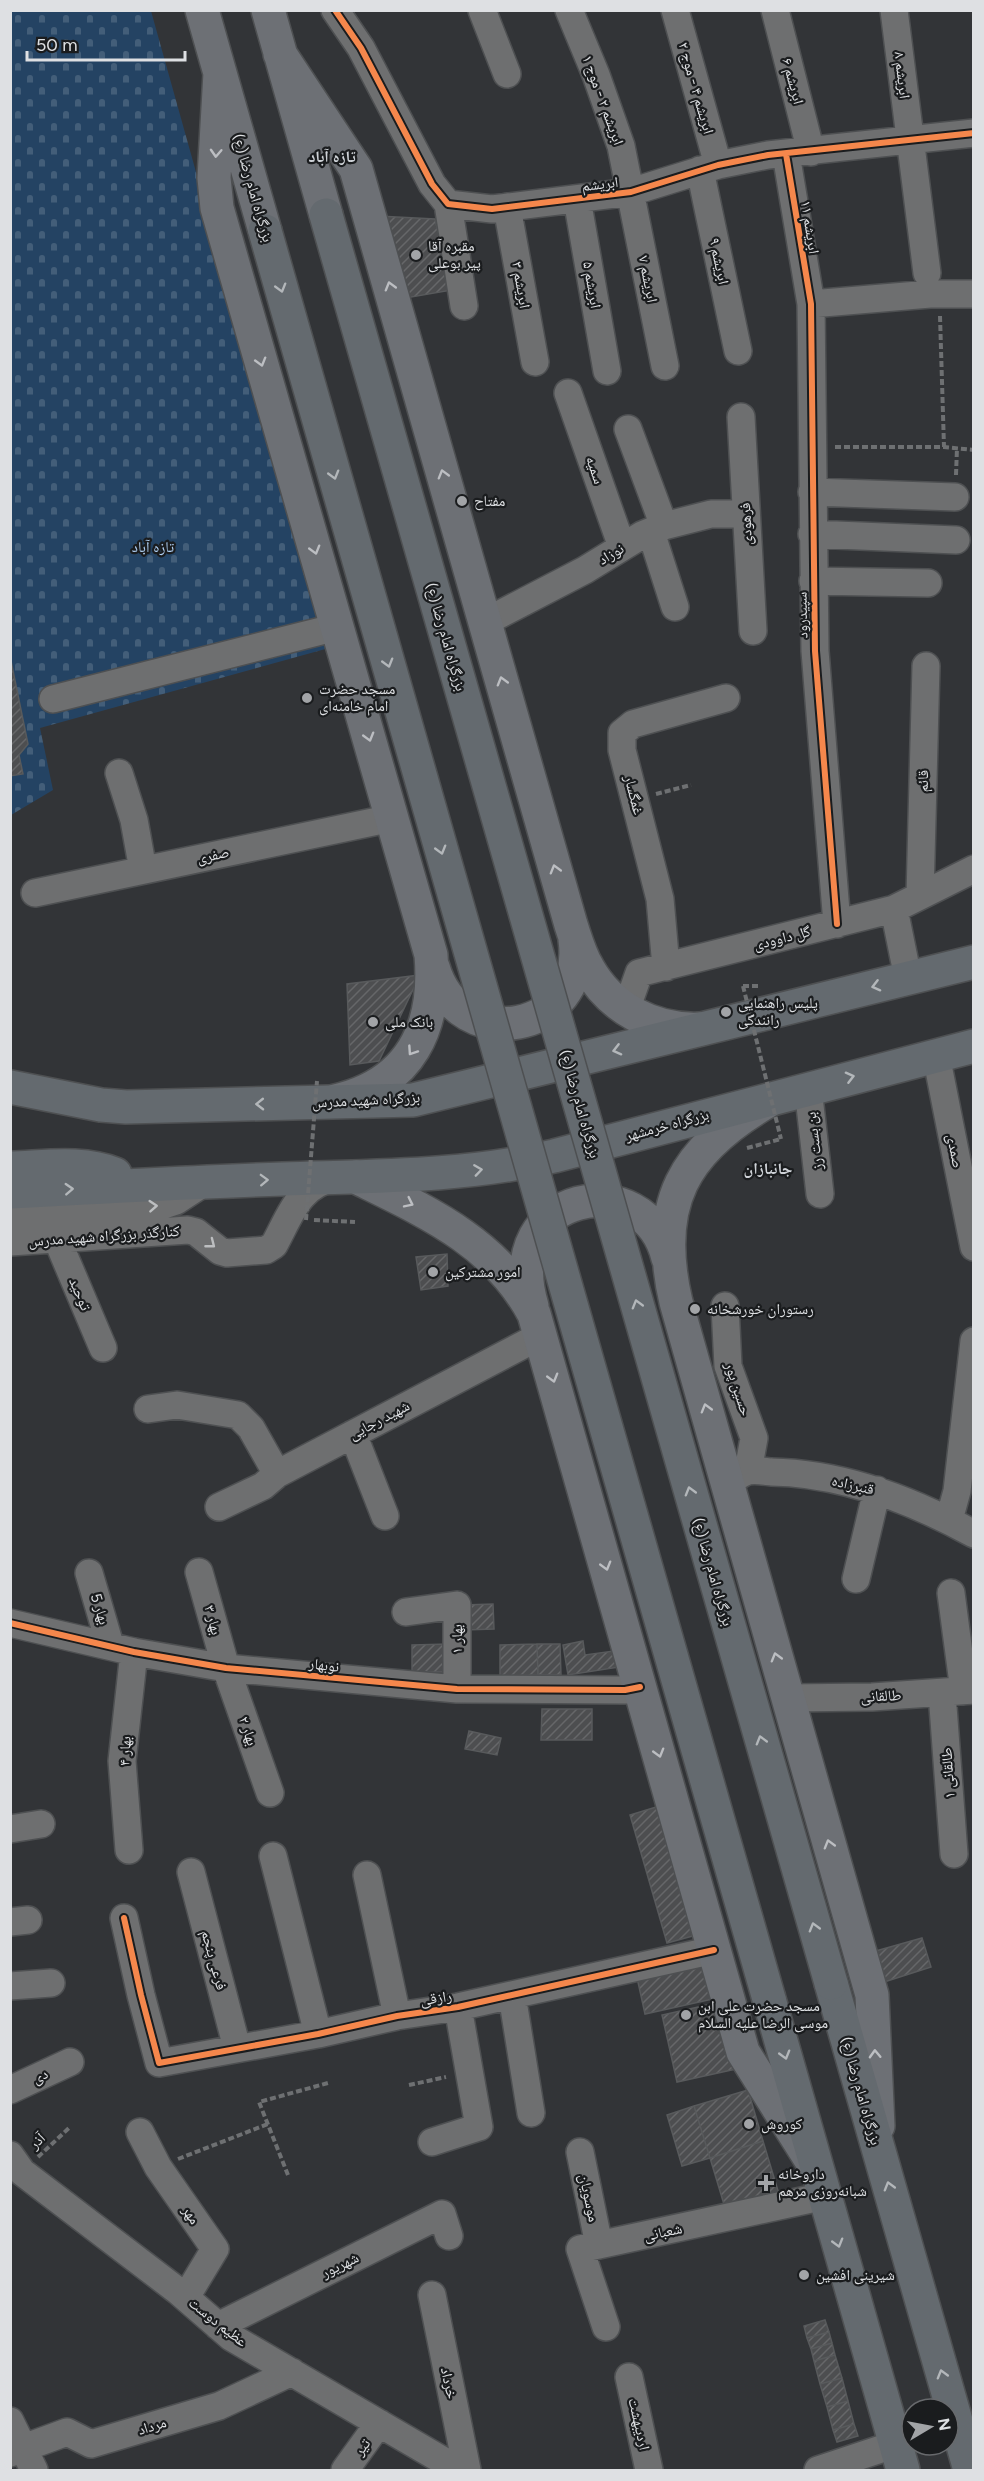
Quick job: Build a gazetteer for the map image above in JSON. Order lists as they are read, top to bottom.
{
  "streets": {
    "highway": ["بزرگراه امام رضا (ع)", "بزرگراه شهید مدرس", "بزرگراه خرمشهر"],
    "street": [
      "ابریشم ۸",
      "ابریشم ۶",
      "ابریشم ۴ - موج ۲",
      "ابریشم ۲ - موج ۱",
      "ابریشم",
      "ابریشم ۱۱",
      "ابریشم ۹",
      "ابریشم ۷",
      "ابریشم ۳",
      "ابریشم ۵",
      "سمیه",
      "فرهودی",
      "نوزاد",
      "سپیدرود",
      "قائم",
      "غمگسار",
      "صفری",
      "گل داوودی",
      "بن بست رز",
      "صمدی",
      "کنارگذر بزرگراه شهید مدرس",
      "توحید",
      "حسین پور",
      "شهید رجایی",
      "قنبرزاده",
      "بهار 5",
      "بهار ۳",
      "بهار ۱",
      "نوبهار",
      "طالقانی",
      "بهار ۲",
      "بهار ۴",
      "طالقانی ۱",
      "فرعی پنجم",
      "رازقی",
      "دی",
      "موسویان",
      "مهر",
      "شعبانی",
      "شهریور",
      "عظیم دوست",
      "خرداد",
      "اردیبهشت",
      "مرداد",
      "تیر"
    ],
    "path": ["آذر"]
  },
  "crossings": [
    ["ابریشم ۸", "ابریشم"],
    ["ابریشم ۶", "ابریشم"],
    ["ابریشم ۶", "ابریشم ۱۱"],
    ["ابریشم ۴ - موج ۲", "ابریشم"],
    ["ابریشم ۴ - موج ۲", "ابریشم ۹"],
    ["ابریشم ۲ - موج ۱", "ابریشم"],
    ["ابریشم ۲ - موج ۱", "ابریشم ۷"],
    ["ابریشم", "ابریشم ۱۱"],
    ["ابریشم", "ابریشم ۹"],
    ["ابریشم", "ابریشم ۷"],
    ["ابریشم", "ابریشم ۳"],
    ["ابریشم", "ابریشم ۵"],
    ["بزرگراه امام رضا (ع)", "نوزاد"],
    ["بزرگراه امام رضا (ع)", "صفری"],
    ["بزرگراه امام رضا (ع)", "بزرگراه خرمشهر"],
    ["بزرگراه امام رضا (ع)", "بن بست رز"],
    ["بزرگراه امام رضا (ع)", "کنارگذر بزرگراه شهید مدرس"],
    ["بزرگراه امام رضا (ع)", "حسین پور"],
    ["بزرگراه امام رضا (ع)", "شهید رجایی"],
    ["بزرگراه امام رضا (ع)", "قنبرزاده"],
    ["بزرگراه امام رضا (ع)", "نوبهار"],
    ["بزرگراه امام رضا (ع)", "طالقانی"],
    ["بزرگراه امام رضا (ع)", "رازقی"],
    ["بزرگراه امام رضا (ع)", "شعبانی"],
    ["ابریشم ۱۱", "سپیدرود"],
    ["سمیه", "نوزاد"],
    ["فرهودی", "نوزاد"],
    ["سپیدرود", "گل داوودی"],
    ["غمگسار", "گل داوودی"],
    ["بزرگراه خرمشهر", "بن بست رز"],
    ["بزرگراه خرمشهر", "صمدی"],
    ["بزرگراه خرمشهر", "کنارگذر بزرگراه شهید مدرس"],
    ["کنارگذر بزرگراه شهید مدرس", "توحید"],
    ["حسین پور", "قنبرزاده"],
    ["بهار 5", "نوبهار"],
    ["بهار 5", "بهار ۴"],
    ["بهار ۳", "نوبهار"],
    ["بهار ۳", "بهار ۲"],
    ["بهار ۱", "نوبهار"],
    ["نوبهار", "بهار ۲"],
    ["نوبهار", "بهار ۴"],
    ["طالقانی", "طالقانی ۱"],
    ["فرعی پنجم", "رازقی"],
    ["آذر", "عظیم دوست"],
    ["موسویان", "شعبانی"],
    ["مهر", "عظیم دوست"],
    ["شهریور", "عظیم دوست"],
    ["عظیم دوست", "مرداد"],
    ["عظیم دوست", "تیر"]
  ],
  "districts": ["تازه آباد", "جانبازان"],
  "parks": ["تازه آباد"],
  "places": {
    "other": [
      "مقبره آقا پیر بوعلی",
      "مفتاح",
      "مسجد حضرت امام خامنه‌ای",
      "پلیس راهنمایی رانندگی",
      "بانک ملی",
      "امور مشترکین",
      "رستوران خورشخانه",
      "مسجد حضرت علی ابن موسی الرضا علیه السلام",
      "کوروش",
      "شیرینی افشین"
    ],
    "health": ["داروخانه شبانه‌روزی مرهم"]
  },
  "scale_bar": "50 m",
  "north": "right"
}
